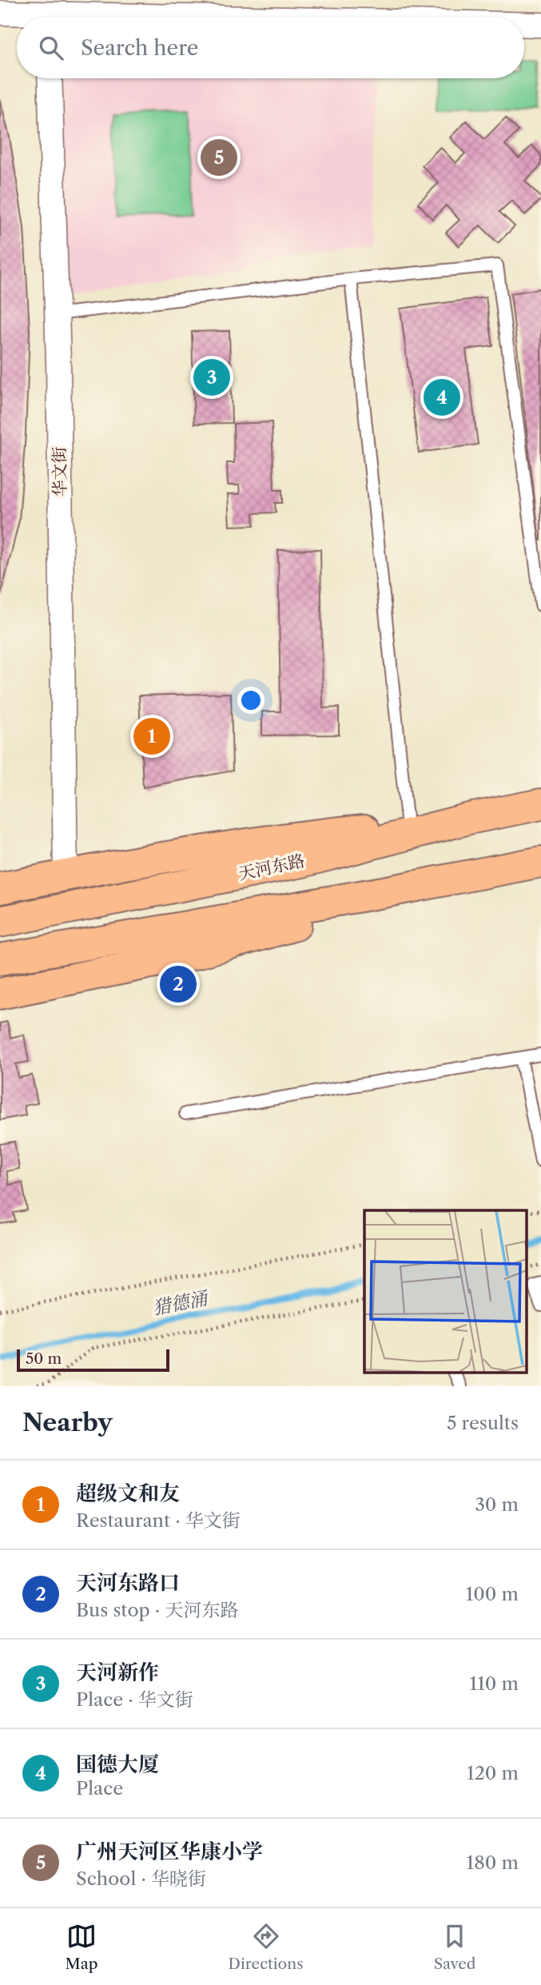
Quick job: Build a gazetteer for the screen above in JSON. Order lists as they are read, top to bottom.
{
  "streets": {
    "highway": ["天河东路"],
    "street": ["华文街"]
  },
  "water": ["猎德涌"],
  "scale_bar": "50 m",
  "page": {
    "search": "Search here",
    "pins": [
      "5",
      "3",
      "4",
      "1",
      "2"
    ],
    "scale": "50 m",
    "heading": ["Nearby", "5 results"],
    "list": [
      {
        "mark": "1",
        "name": "超级文和友",
        "note": "Restaurant · 华文街",
        "value": "30 m"
      },
      {
        "mark": "2",
        "name": "天河东路口",
        "note": "Bus stop · 天河东路",
        "value": "100 m"
      },
      {
        "mark": "3",
        "name": "天河新作",
        "note": "Place · 华文街",
        "value": "110 m"
      },
      {
        "mark": "4",
        "name": "国德大厦",
        "note": "Place",
        "value": "120 m"
      },
      {
        "mark": "5",
        "name": "广州天河区华康小学",
        "note": "School · 华晓街",
        "value": "180 m"
      }
    ],
    "nav": ["Map", "Directions", "Saved"]
  }
}
